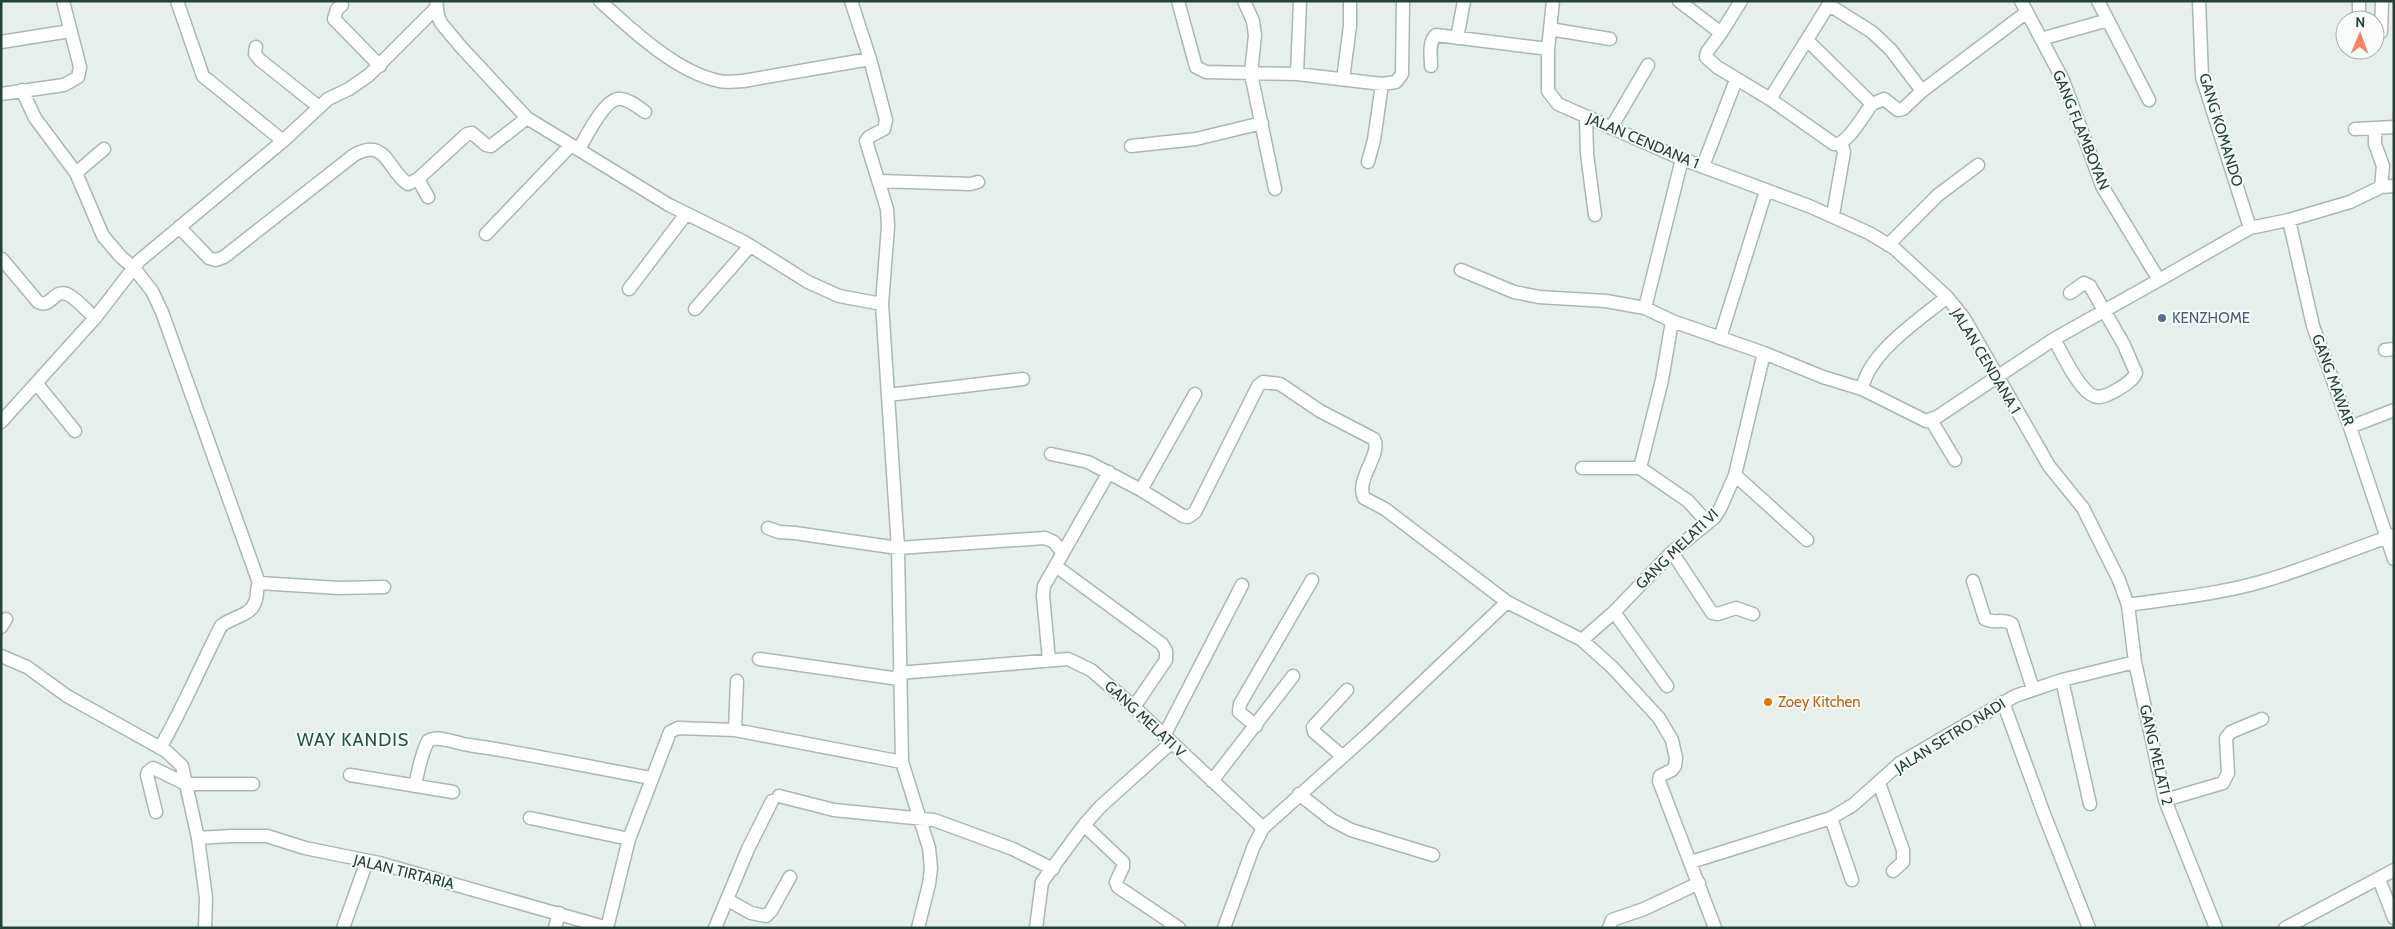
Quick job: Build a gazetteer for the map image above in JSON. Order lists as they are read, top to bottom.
{
  "streets": {
    "street": [
      "GANG FLAMBOYAN",
      "GANG KOMANDO",
      "JALAN CENDANA 1",
      "GANG MAWAR",
      "GANG MELATI VI",
      "GANG MELATI V",
      "JALAN SETRO NADI",
      "GANG MELATI 2",
      "JALAN TIRTARIA"
    ]
  },
  "crossings": [
    ["JALAN CENDANA 1", "GANG MELATI 2"],
    ["JALAN SETRO NADI", "GANG MELATI 2"]
  ],
  "districts": ["WAY KANDIS"],
  "places": ["KENZHOME", "Zoey Kitchen"],
  "north": "top"
}
